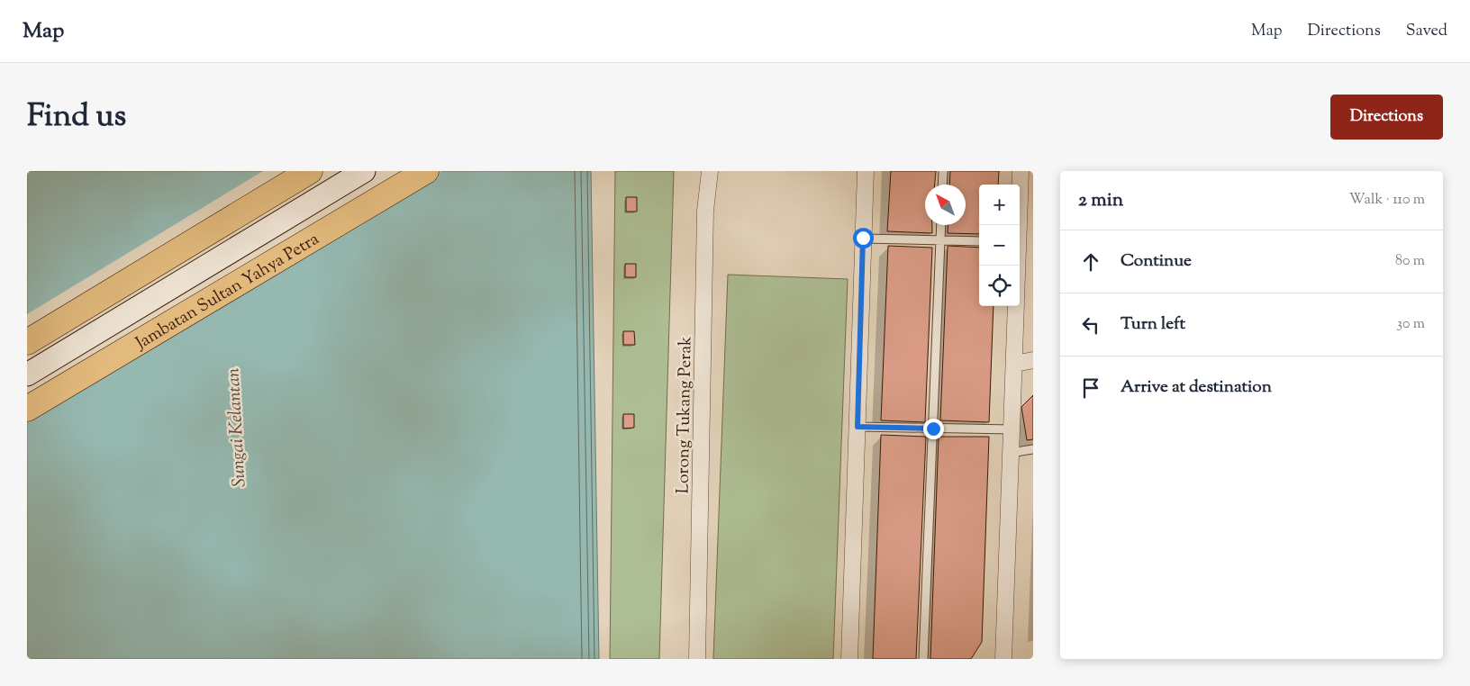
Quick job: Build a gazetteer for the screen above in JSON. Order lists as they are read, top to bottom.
{
  "streets": {
    "highway": ["Jambatan Sultan Yahya Petra"],
    "street": ["Lorong Tukang Perak"]
  },
  "water": ["Sungai Kelantan"],
  "north": "top left",
  "page": {
    "header": "Map",
    "nav": ["Map", "Directions", "Saved"],
    "title": "Find us",
    "buttons": "Directions",
    "heading": ["2 min", "Walk · 110 m"],
    "map_buttons": ["+", "−"],
    "list": [
      ["Continue", "80 m"],
      ["Turn left", "30 m"],
      "Arrive at destination"
    ]
  }
}
